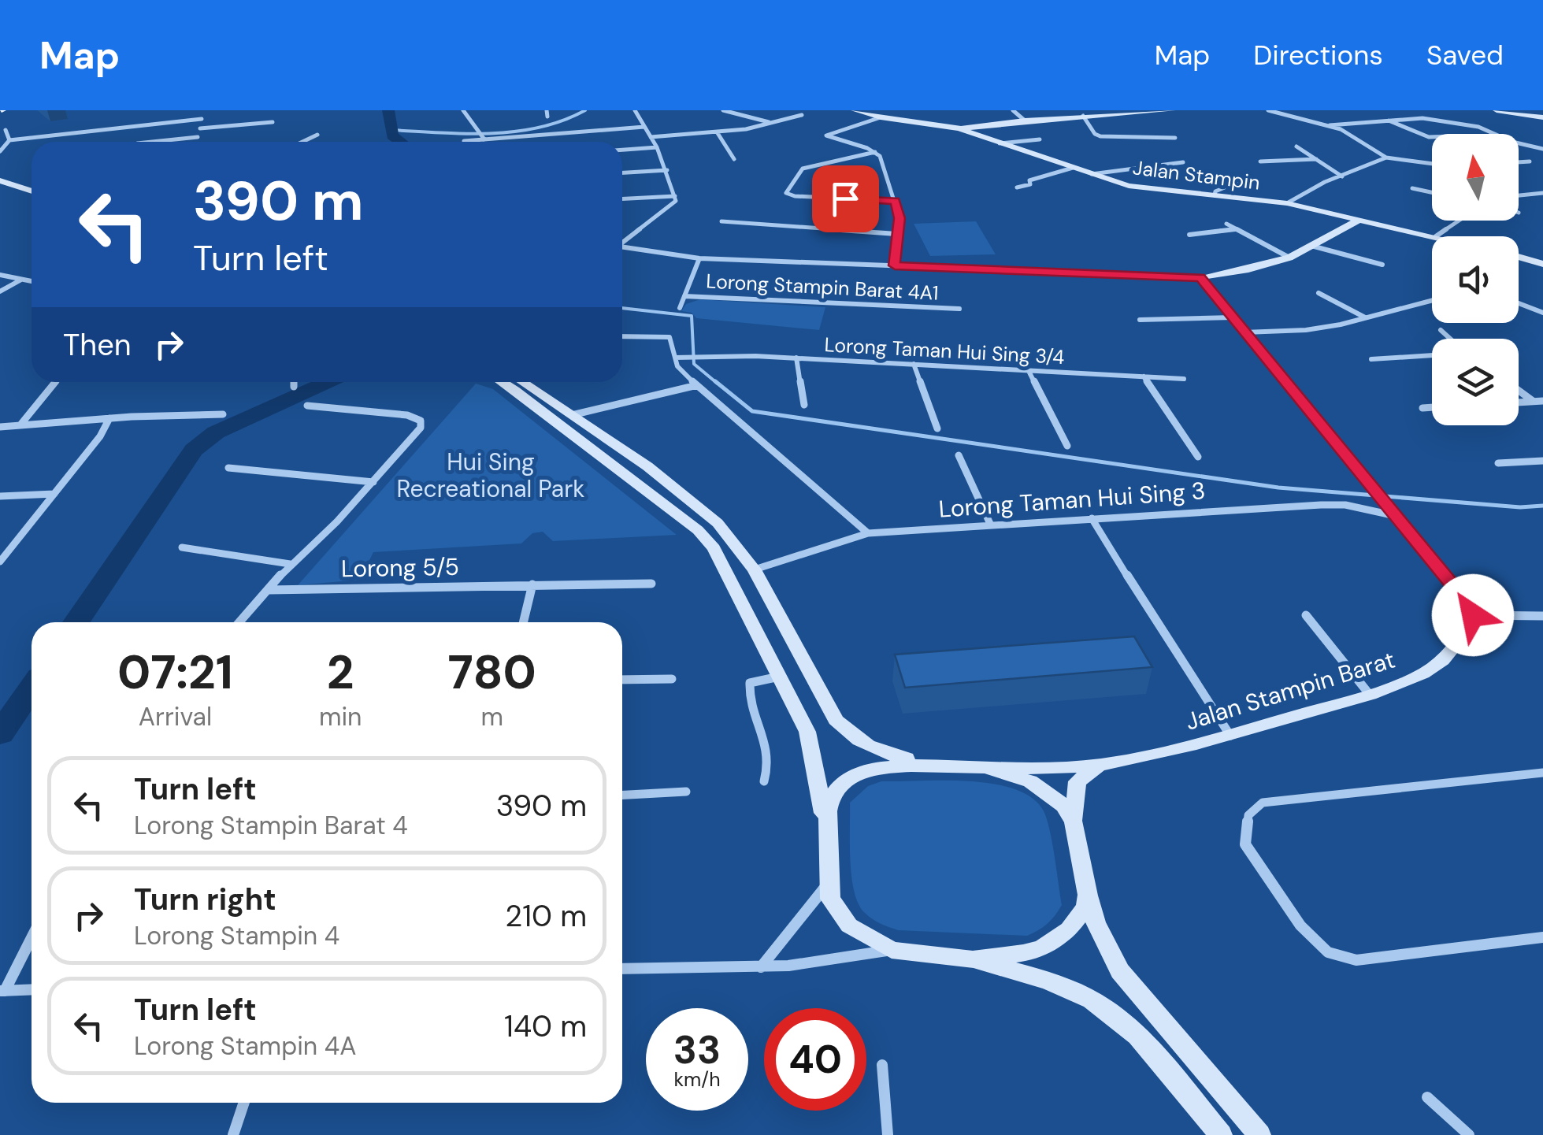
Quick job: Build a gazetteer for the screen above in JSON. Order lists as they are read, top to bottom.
{
  "streets": {
    "street": [
      "Jalan Stampin",
      "Lorong Stampin Barat 4A1",
      "Lorong Taman Hui Sing 3/4",
      "Lorong Taman Hui Sing 3",
      "Lorong 5/5",
      "Jalan Stampin Barat"
    ]
  },
  "parks": ["Hui Sing Recreational Park"],
  "north": "top",
  "page": {
    "header": "Map",
    "nav": ["Map", "Directions", "Saved"],
    "turn": ["390 m", "Turn left"],
    "then": "Then",
    "eta": [
      "07:21",
      "Arrival",
      "2",
      "min",
      "780",
      "m"
    ],
    "list": [
      {
        "name": "Turn left",
        "note": "Lorong Stampin Barat 4",
        "value": "390 m"
      },
      {
        "name": "Turn right",
        "note": "Lorong Stampin 4",
        "value": "210 m"
      },
      {
        "name": "Turn left",
        "note": "Lorong Stampin 4A",
        "value": "140 m"
      }
    ],
    "speed": "33 km/h",
    "limit": "40"
  }
}
